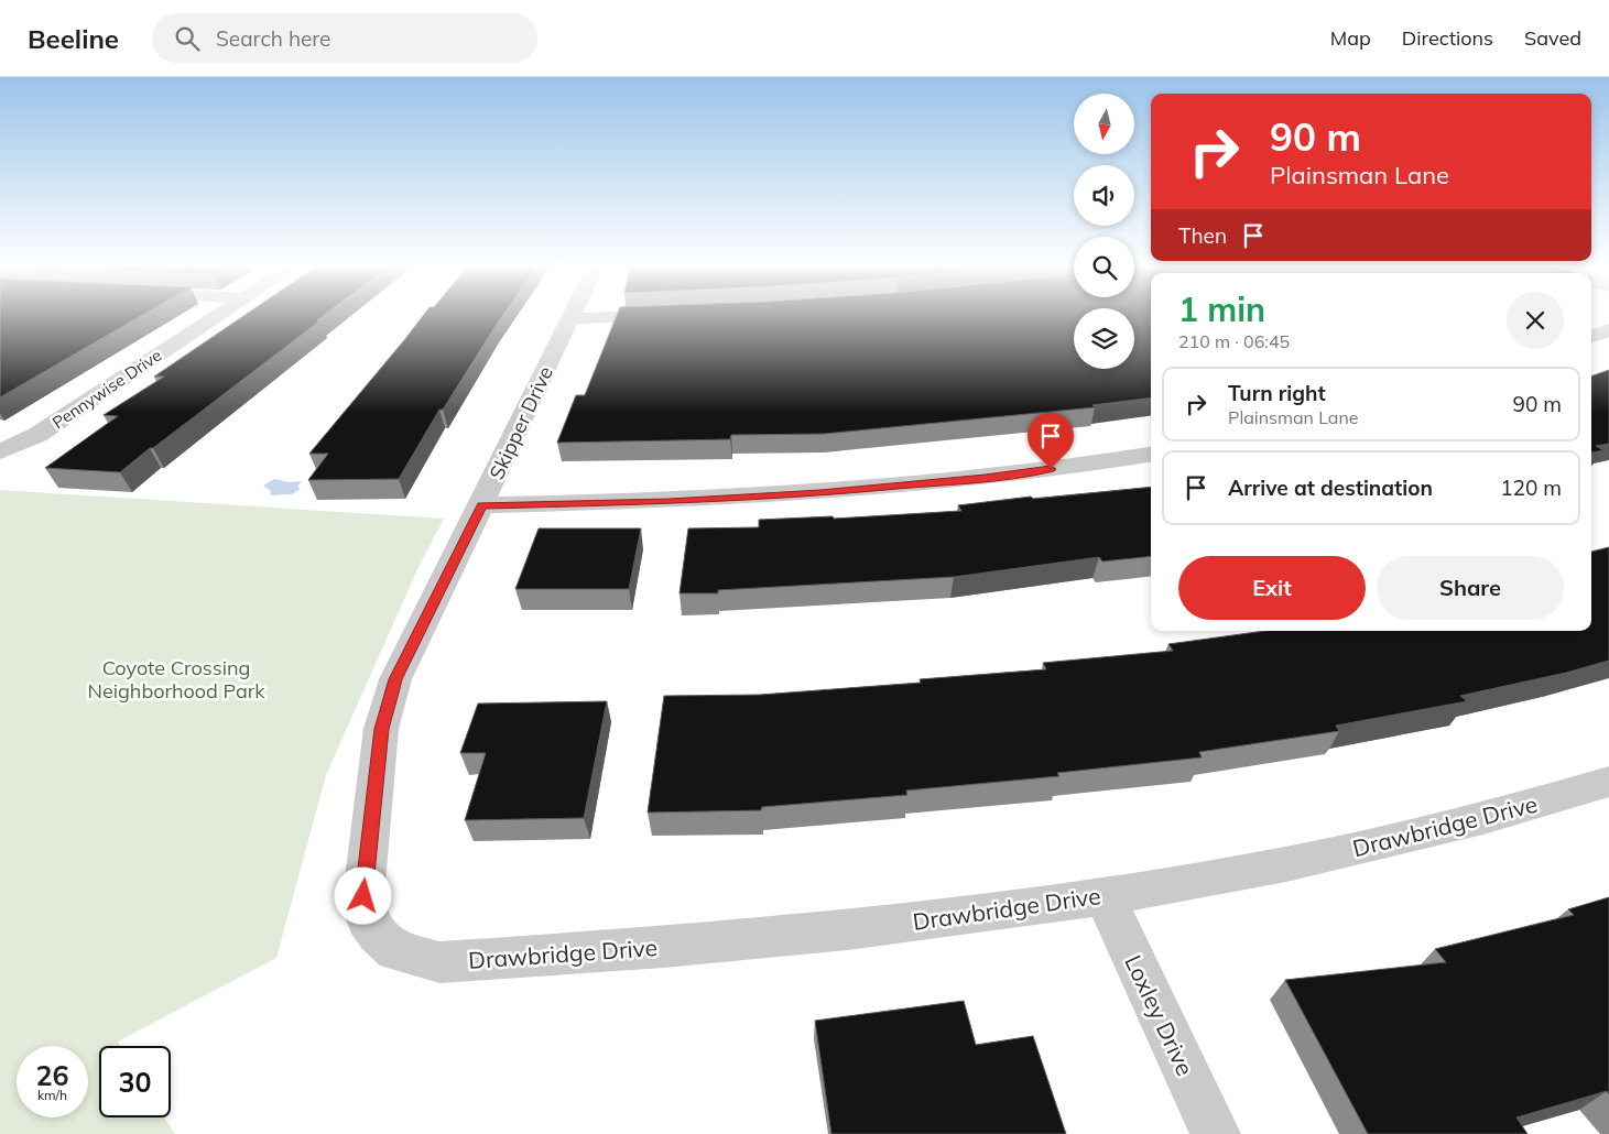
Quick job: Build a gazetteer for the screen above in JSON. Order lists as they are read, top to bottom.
{
  "streets": {
    "street": [
      "Pennywise Drive",
      "Skipper Drive",
      "Drawbridge Drive",
      "Loxley Drive"
    ]
  },
  "crossings": [
    ["Skipper Drive", "Drawbridge Drive"],
    ["Drawbridge Drive", "Loxley Drive"]
  ],
  "parks": ["Coyote Crossing Neighborhood Park"],
  "north": "bottom",
  "page": {
    "header": "Beeline",
    "search": "Search here",
    "nav": ["Map", "Directions", "Saved"],
    "turn": ["90 m", "Plainsman Lane"],
    "then": "Then",
    "heading": ["1 min", "210 m · 06:45"],
    "list": [
      {
        "name": "Turn right",
        "note": "Plainsman Lane",
        "value": "90 m"
      },
      {
        "name": "Arrive at destination",
        "value": "120 m"
      }
    ],
    "buttons": ["Exit", "Share"],
    "speed": "26 km/h",
    "limit": "30"
  }
}
